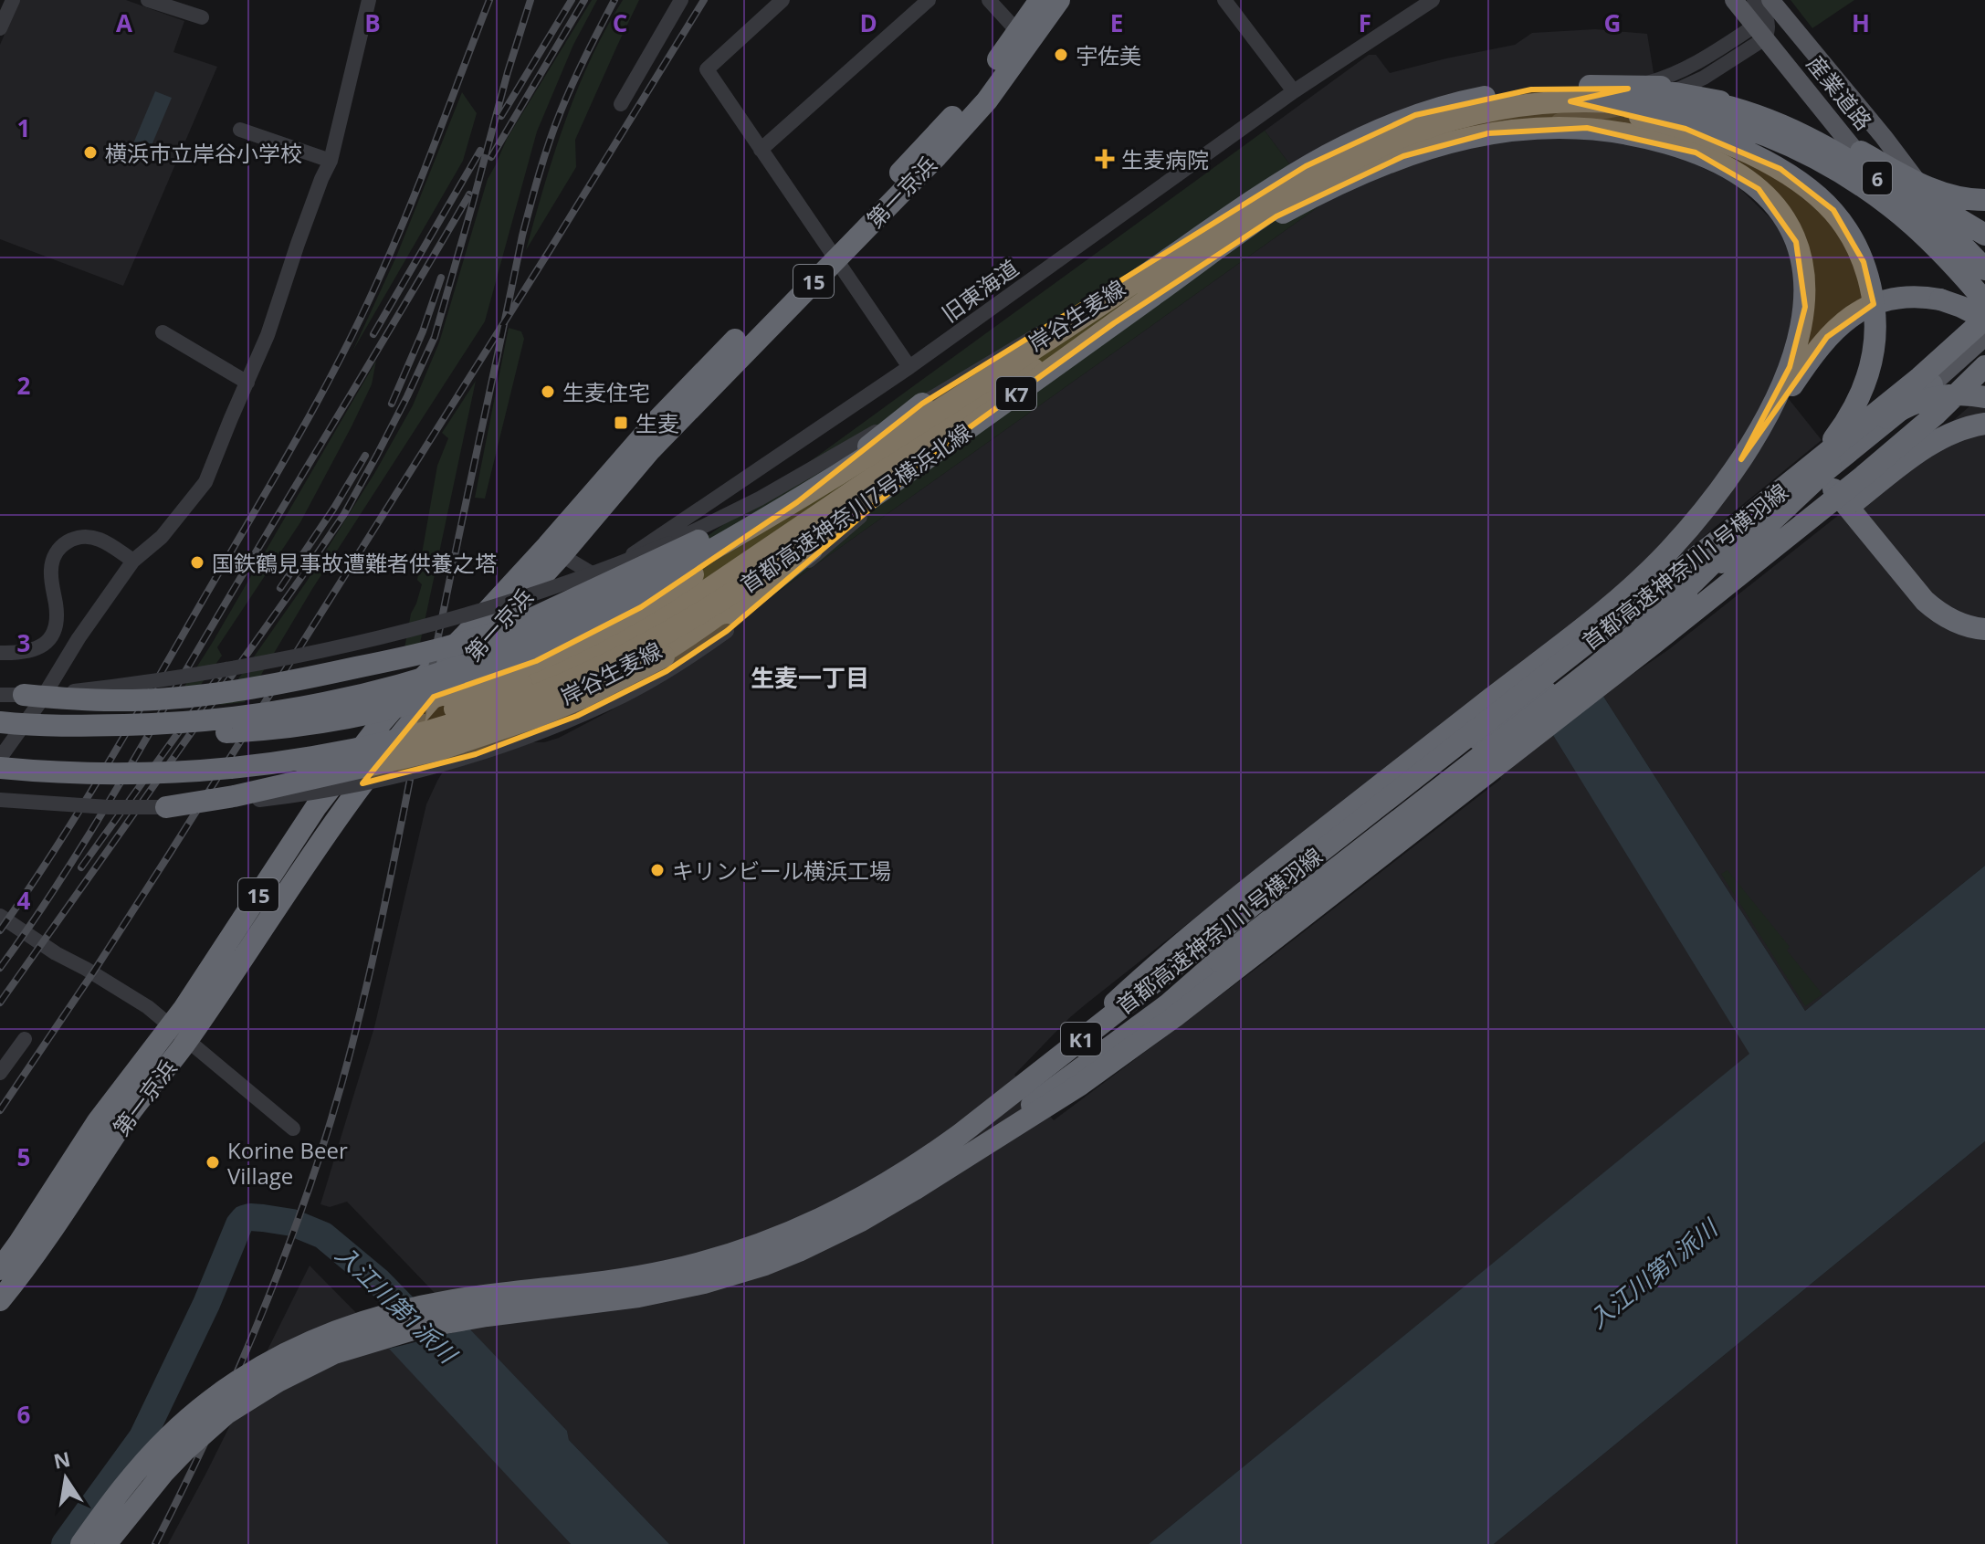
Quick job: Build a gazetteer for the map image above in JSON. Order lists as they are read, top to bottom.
{
  "streets": {
    "highway": [
      "第一京浜",
      "15",
      "K7",
      "首都高速神奈川7号横浜北線",
      "首都高速神奈川1号横羽線",
      "K1"
    ],
    "main road": ["産業道路", "6"],
    "street": ["旧東海道", "岸谷生麦線"]
  },
  "crossings": [
    ["産業道路", "岸谷生麦線"],
    ["産業道路", "首都高速神奈川7号横浜北線"],
    ["産業道路", "首都高速神奈川1号横羽線"],
    ["第一京浜", "旧東海道"]
  ],
  "districts": ["生麦一丁目"],
  "water": ["入江川第1派川"],
  "places": {
    "other": [
      "宇佐美",
      "横浜市立岸谷小学校",
      "生麦住宅",
      "国鉄鶴見事故遭難者供養之塔",
      "キリンビール横浜工場",
      "Korine Beer Village"
    ],
    "health": ["生麦病院"],
    "transit": ["生麦"]
  },
  "north": "top",
  "grid": {
    "columns": [
      "A",
      "B",
      "C",
      "D",
      "E",
      "F",
      "G",
      "H"
    ],
    "rows": [
      "1",
      "2",
      "3",
      "4",
      "5",
      "6"
    ]
  }
}
